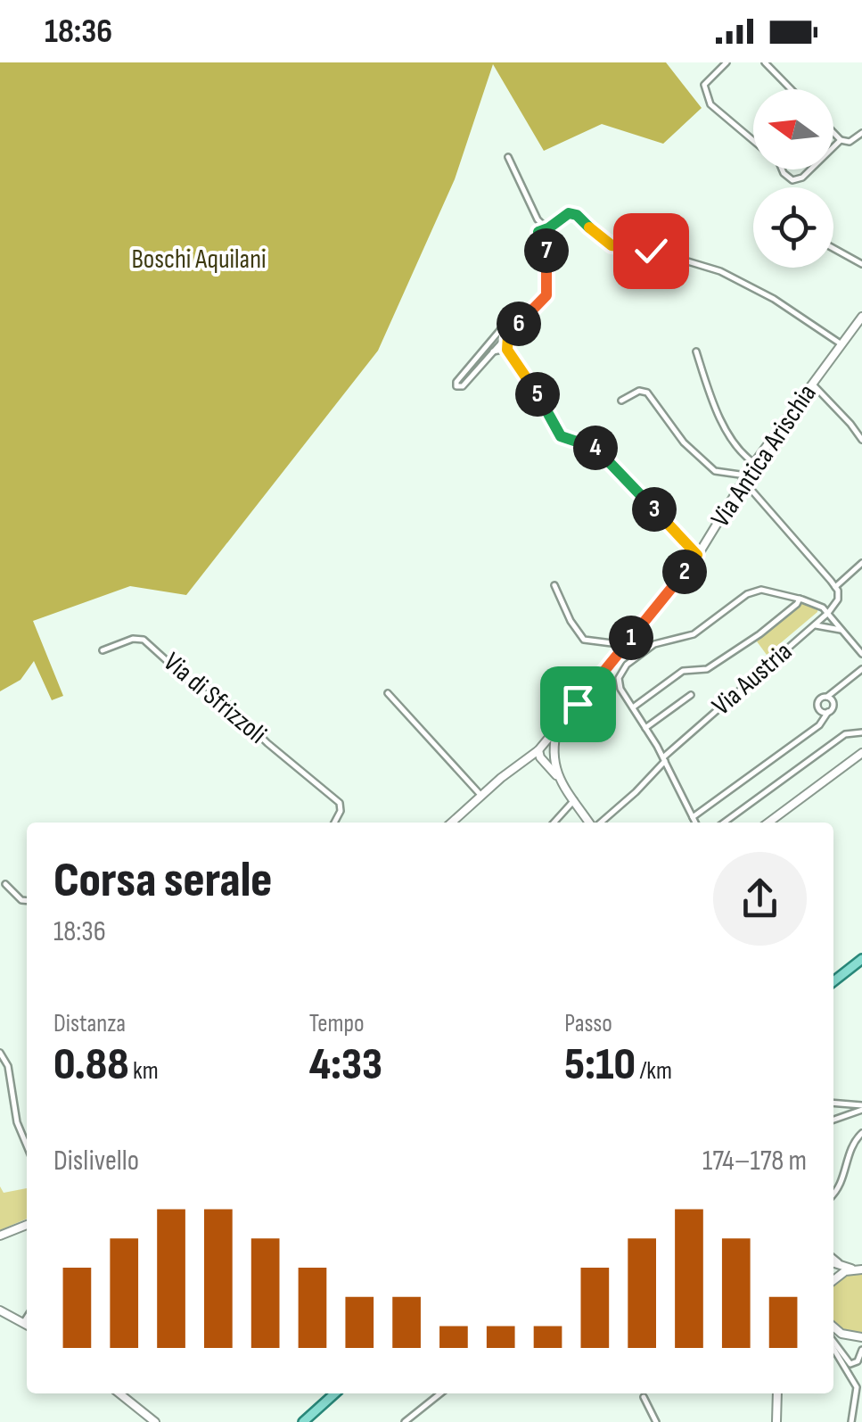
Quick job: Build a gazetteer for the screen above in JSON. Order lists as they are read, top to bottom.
{
  "streets": {
    "main road": ["Via Antica Arischia"],
    "street": ["Via Austria", "Via di Sfrizzoli"]
  },
  "parks": ["Boschi Aquilani"],
  "north": "left",
  "page": {
    "status": "18:36",
    "pins": [
      "7",
      "6",
      "5",
      "4",
      "3",
      "2",
      "1"
    ],
    "heading": ["Corsa serale", "18:36"],
    "stats": [
      ["Distanza", "0.88 km"],
      ["Tempo", "4:33"],
      ["Passo", "5:10 /km"]
    ],
    "chart": ["Dislivello", "174–178 m"]
  }
}
